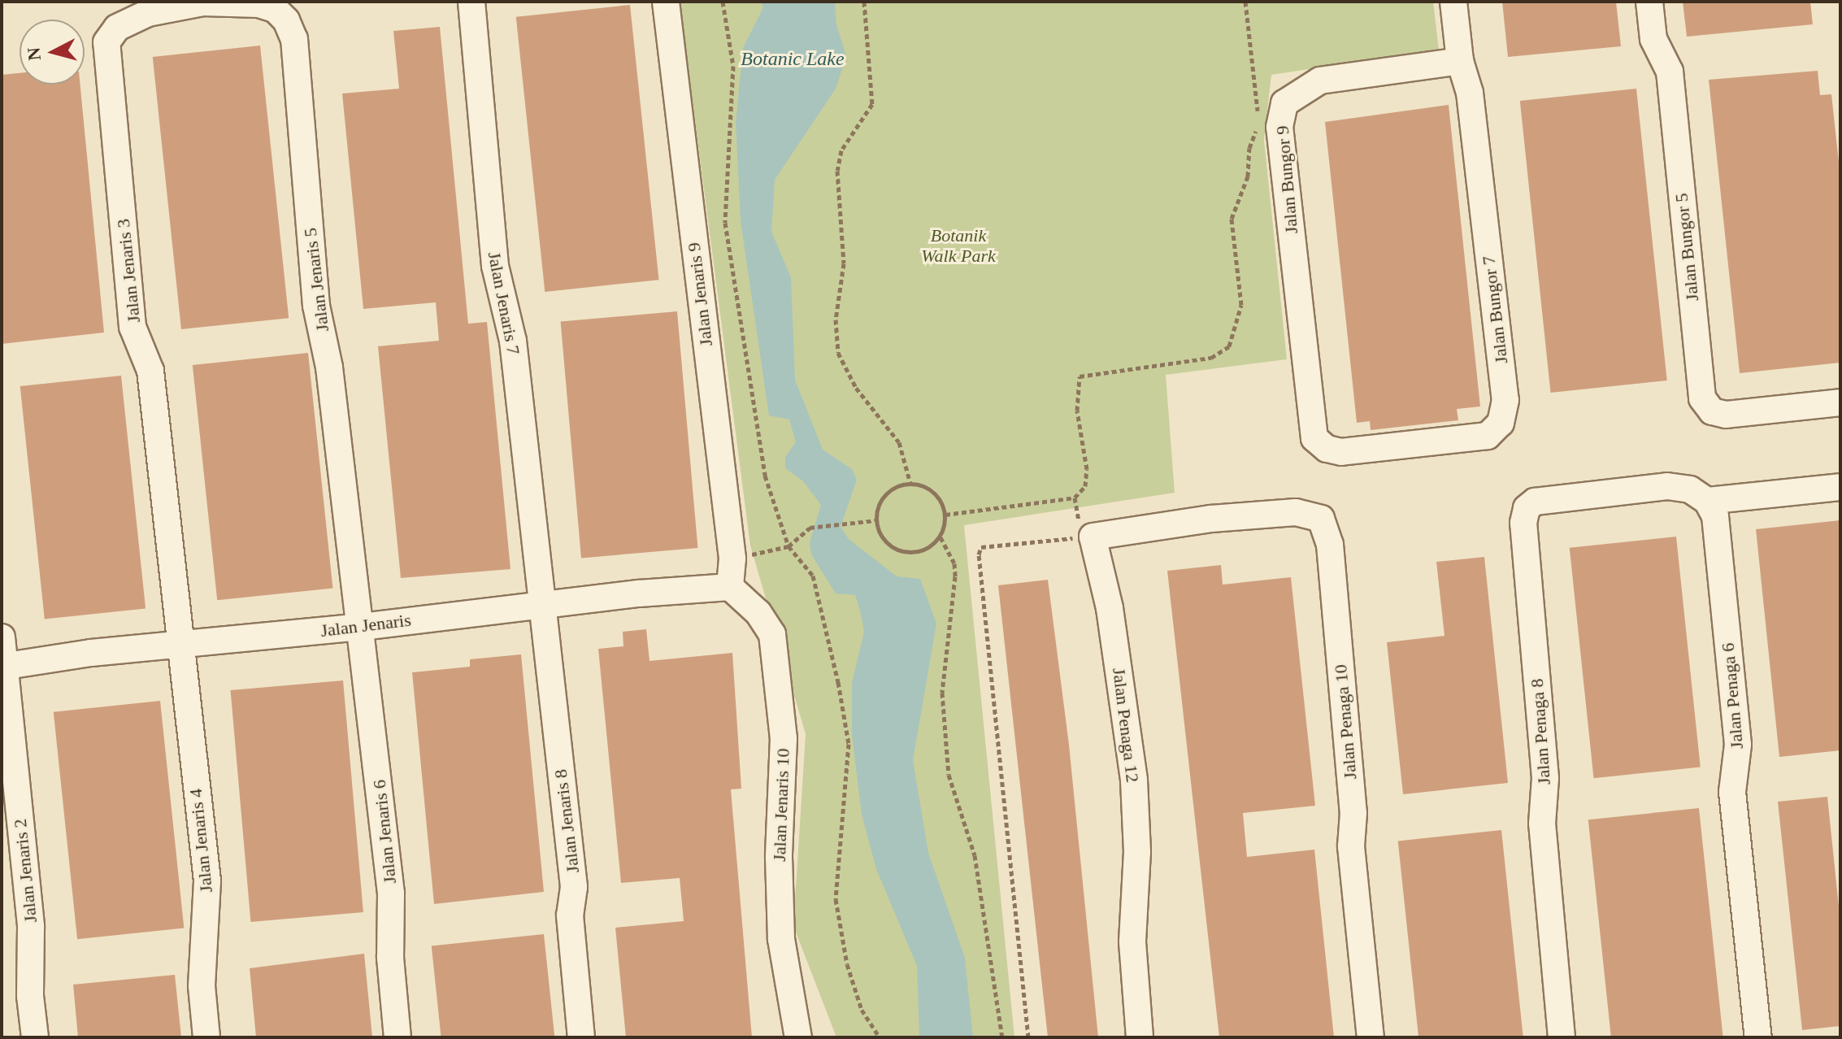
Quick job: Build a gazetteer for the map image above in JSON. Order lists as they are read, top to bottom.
{
  "streets": {
    "street": [
      "Jalan Bungor 9",
      "Jalan Bungor 5",
      "Jalan Jenaris 3",
      "Jalan Jenaris 5",
      "Jalan Jenaris 9",
      "Jalan Jenaris 7",
      "Jalan Bungor 7",
      "Jalan Jenaris",
      "Jalan Penaga 6",
      "Jalan Penaga 10",
      "Jalan Penaga 12",
      "Jalan Penaga 8",
      "Jalan Jenaris 10",
      "Jalan Jenaris 8",
      "Jalan Jenaris 6",
      "Jalan Jenaris 4",
      "Jalan Jenaris 2"
    ]
  },
  "crossings": [
    ["Jalan Bungor 9", "Jalan Bungor 7"],
    ["Jalan Jenaris 3", "Jalan Jenaris 5"],
    ["Jalan Jenaris 3", "Jalan Jenaris"],
    ["Jalan Jenaris 3", "Jalan Jenaris 4"],
    ["Jalan Jenaris 5", "Jalan Jenaris"],
    ["Jalan Jenaris 5", "Jalan Jenaris 6"],
    ["Jalan Jenaris 9", "Jalan Jenaris"],
    ["Jalan Jenaris 9", "Jalan Jenaris 10"],
    ["Jalan Jenaris 7", "Jalan Jenaris"],
    ["Jalan Jenaris 7", "Jalan Jenaris 8"],
    ["Jalan Jenaris", "Jalan Jenaris 10"],
    ["Jalan Jenaris", "Jalan Jenaris 8"],
    ["Jalan Jenaris", "Jalan Jenaris 6"],
    ["Jalan Jenaris", "Jalan Jenaris 4"],
    ["Jalan Jenaris", "Jalan Jenaris 2"],
    ["Jalan Penaga 6", "Jalan Penaga 8"],
    ["Jalan Penaga 10", "Jalan Penaga 12"]
  ],
  "water": ["Botanic Lake"],
  "parks": ["Botanik Walk Park"],
  "north": "left"
}
